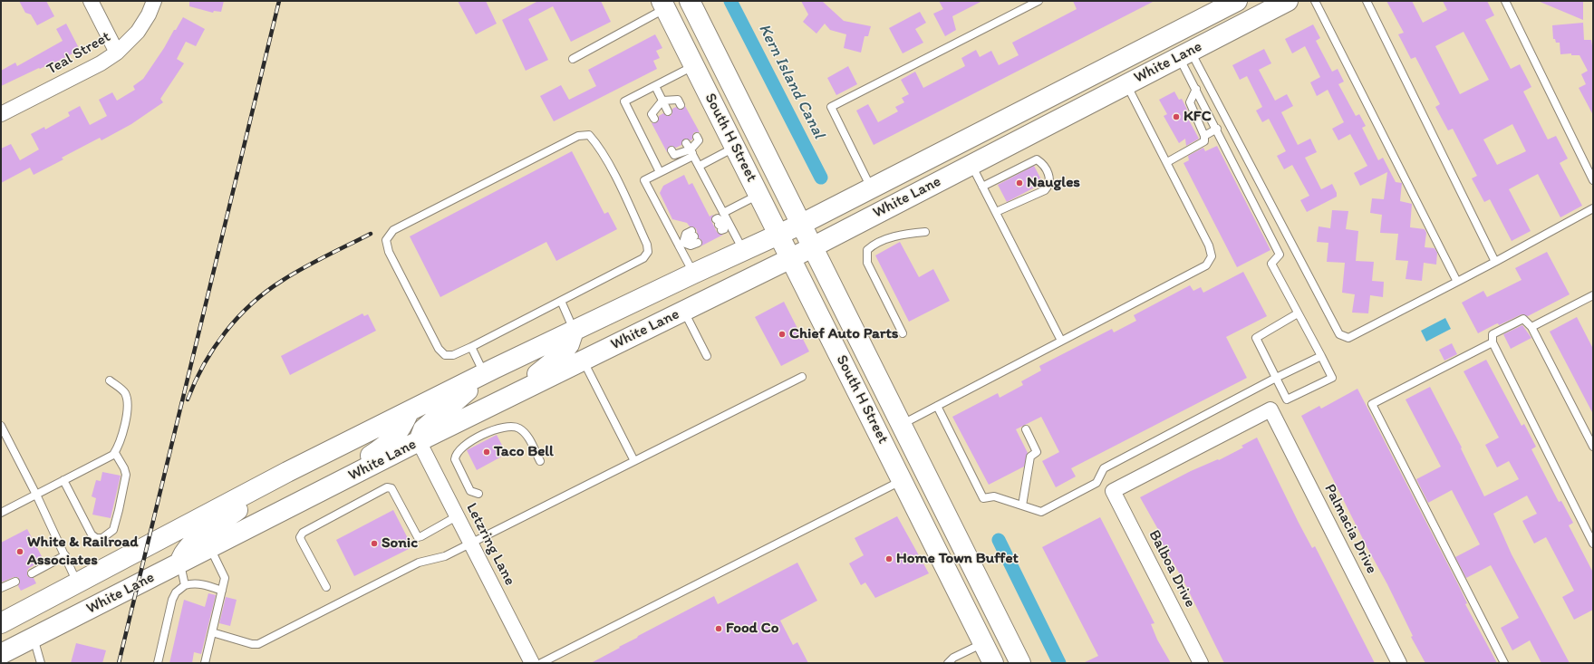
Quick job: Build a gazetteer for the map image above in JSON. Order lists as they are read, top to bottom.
{
  "streets": {
    "main road": ["White Lane", "South H Street"],
    "street": [
      "Teal Street",
      "Palmacia Drive",
      "Letzring Lane",
      "Balboa Drive"
    ]
  },
  "crossings": [
    ["White Lane", "South H Street"],
    ["White Lane", "Letzring Lane"],
    ["Palmacia Drive", "Balboa Drive"]
  ],
  "water": ["Kern Island Canal"],
  "places": [
    "KFC",
    "Naugles",
    "Chief Auto Parts",
    "Taco Bell",
    "Sonic",
    "White & Railroad Associates",
    "Home Town Buffet",
    "Food Co"
  ]
}
